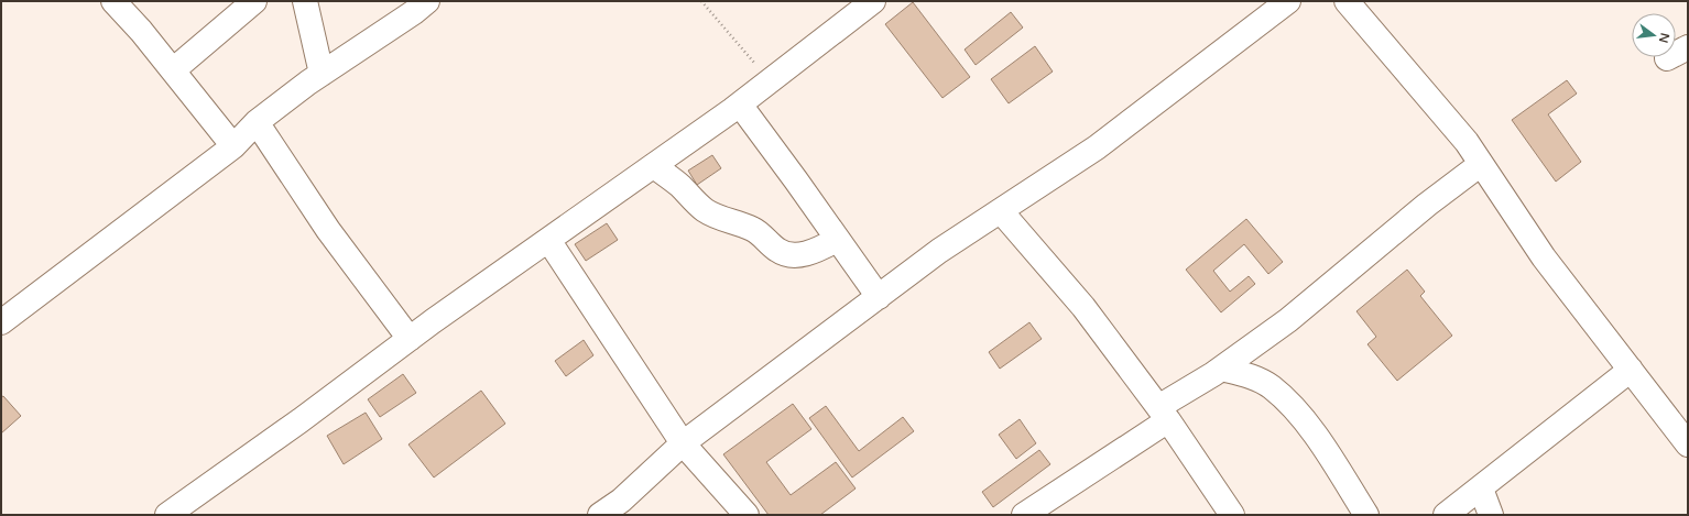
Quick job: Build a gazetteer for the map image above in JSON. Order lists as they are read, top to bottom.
{
  "north": "right"
}
